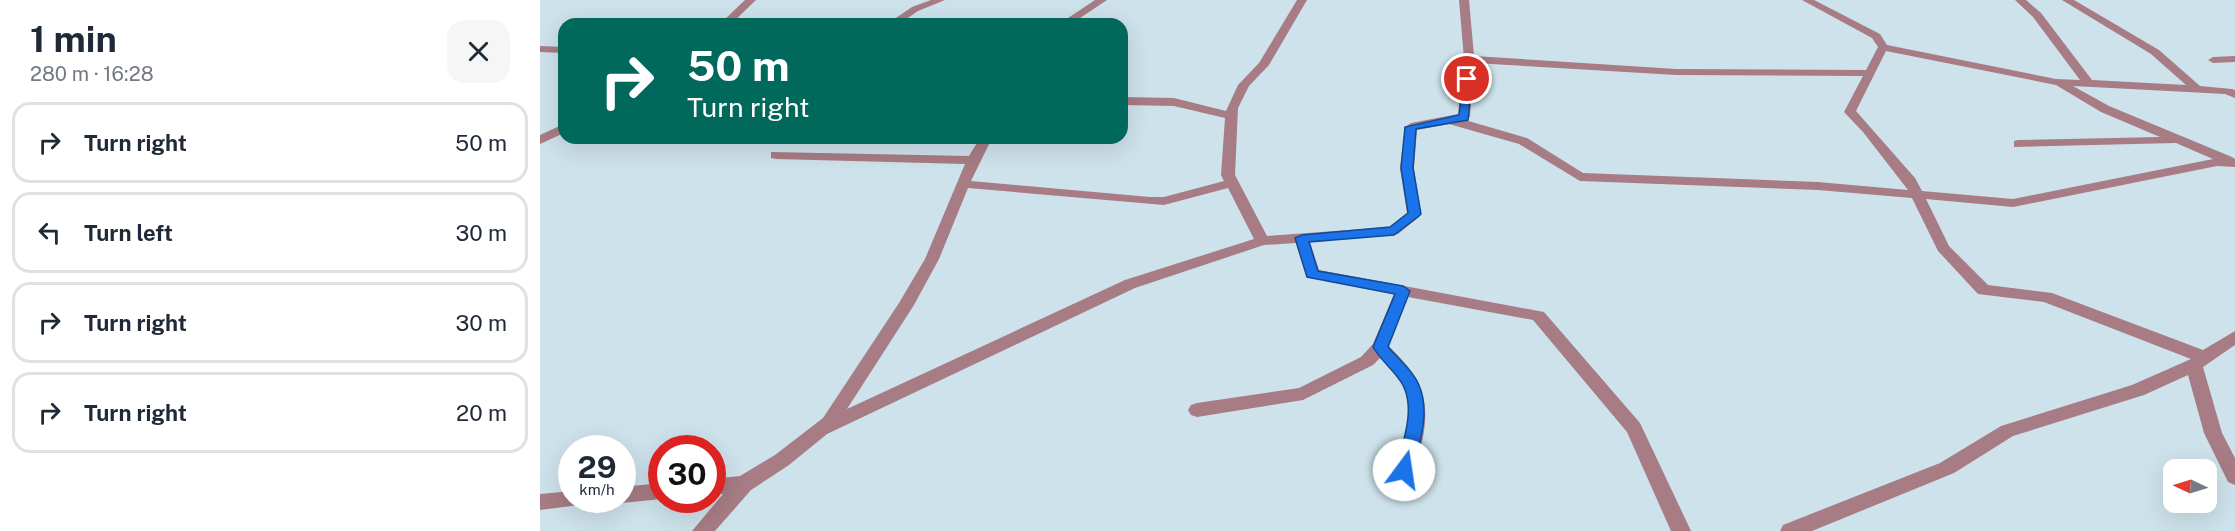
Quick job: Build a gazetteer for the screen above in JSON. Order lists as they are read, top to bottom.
{
  "north": "left",
  "page": {
    "heading": ["1 min", "280 m · 16:28"],
    "turn": ["50 m", "Turn right"],
    "list": [
      {
        "name": "Turn right",
        "value": "50 m"
      },
      {
        "name": "Turn left",
        "value": "30 m"
      },
      {
        "name": "Turn right",
        "value": "30 m"
      },
      {
        "name": "Turn right",
        "value": "20 m"
      }
    ],
    "speed": "29 km/h",
    "limit": "30"
  }
}
